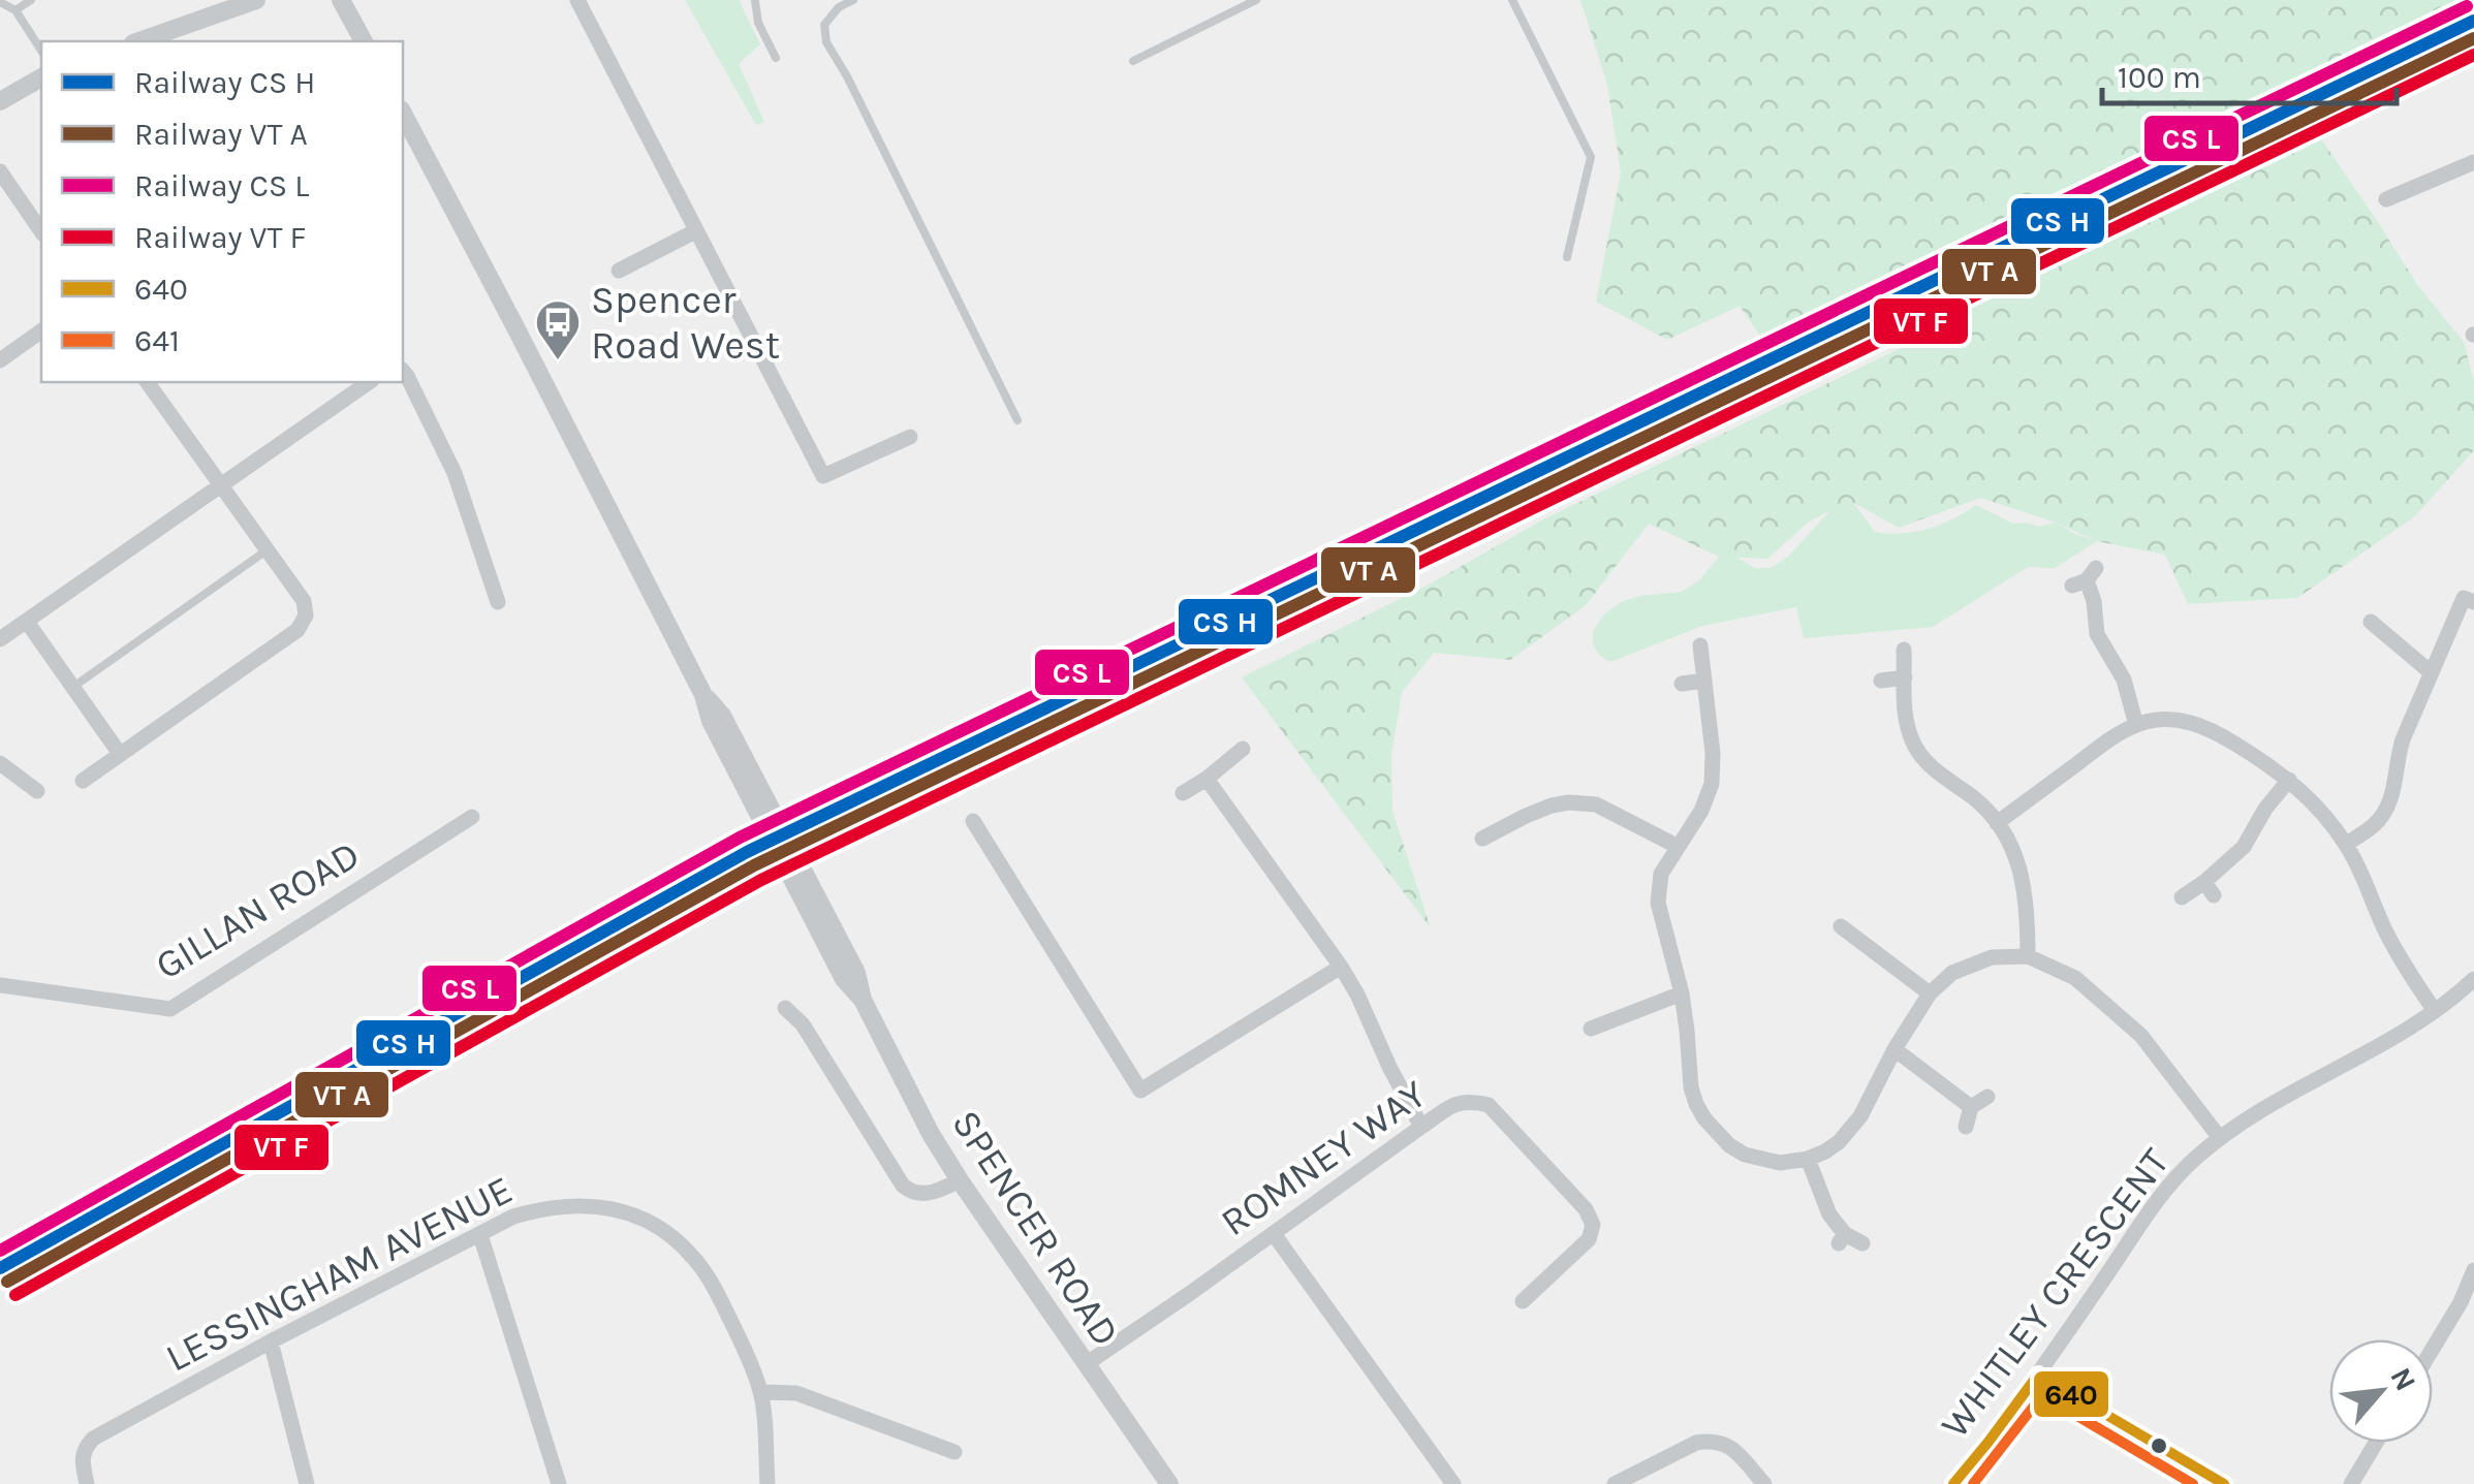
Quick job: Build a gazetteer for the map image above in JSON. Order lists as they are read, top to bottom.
{
  "streets": {
    "street": [
      "GILLAN ROAD",
      "ROMNEY WAY",
      "SPENCER ROAD",
      "LESSINGHAM AVENUE",
      "WHITLEY CRESCENT"
    ]
  },
  "crossings": [
    ["ROMNEY WAY", "SPENCER ROAD"]
  ],
  "places": {
    "bus stop": ["Spencer Road West"]
  },
  "lines": ["transit line 640", "transit line 641"],
  "legend": [
    "Railway CS H",
    "Railway VT A",
    "Railway CS L",
    "Railway VT F",
    "640",
    "641"
  ],
  "scale_bar": "100 m",
  "north": "top right"
}
